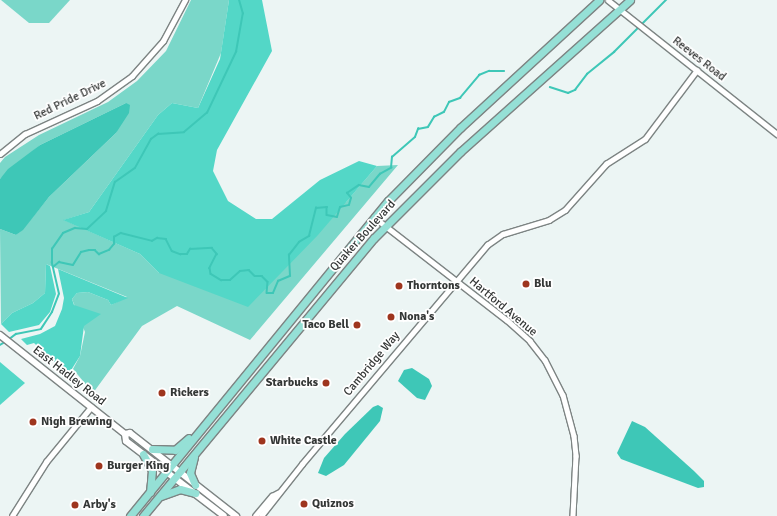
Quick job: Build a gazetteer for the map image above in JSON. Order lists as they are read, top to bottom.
{
  "streets": {
    "main road": ["Quaker Boulevard"],
    "street": [
      "Reeves Road",
      "Red Pride Drive",
      "Hartford Avenue",
      "Cambridge Way",
      "East Hadley Road"
    ]
  },
  "crossings": [
    ["Reeves Road", "Quaker Boulevard"],
    ["Reeves Road", "Cambridge Way"],
    ["Quaker Boulevard", "Hartford Avenue"],
    ["Quaker Boulevard", "East Hadley Road"],
    ["Hartford Avenue", "Cambridge Way"]
  ],
  "places": [
    "Blu",
    "Thorntons",
    "Nona's",
    "Taco Bell",
    "Starbucks",
    "Rickers",
    "Nigh Brewing",
    "White Castle",
    "Burger King",
    "Quiznos",
    "Arby's"
  ]
}
